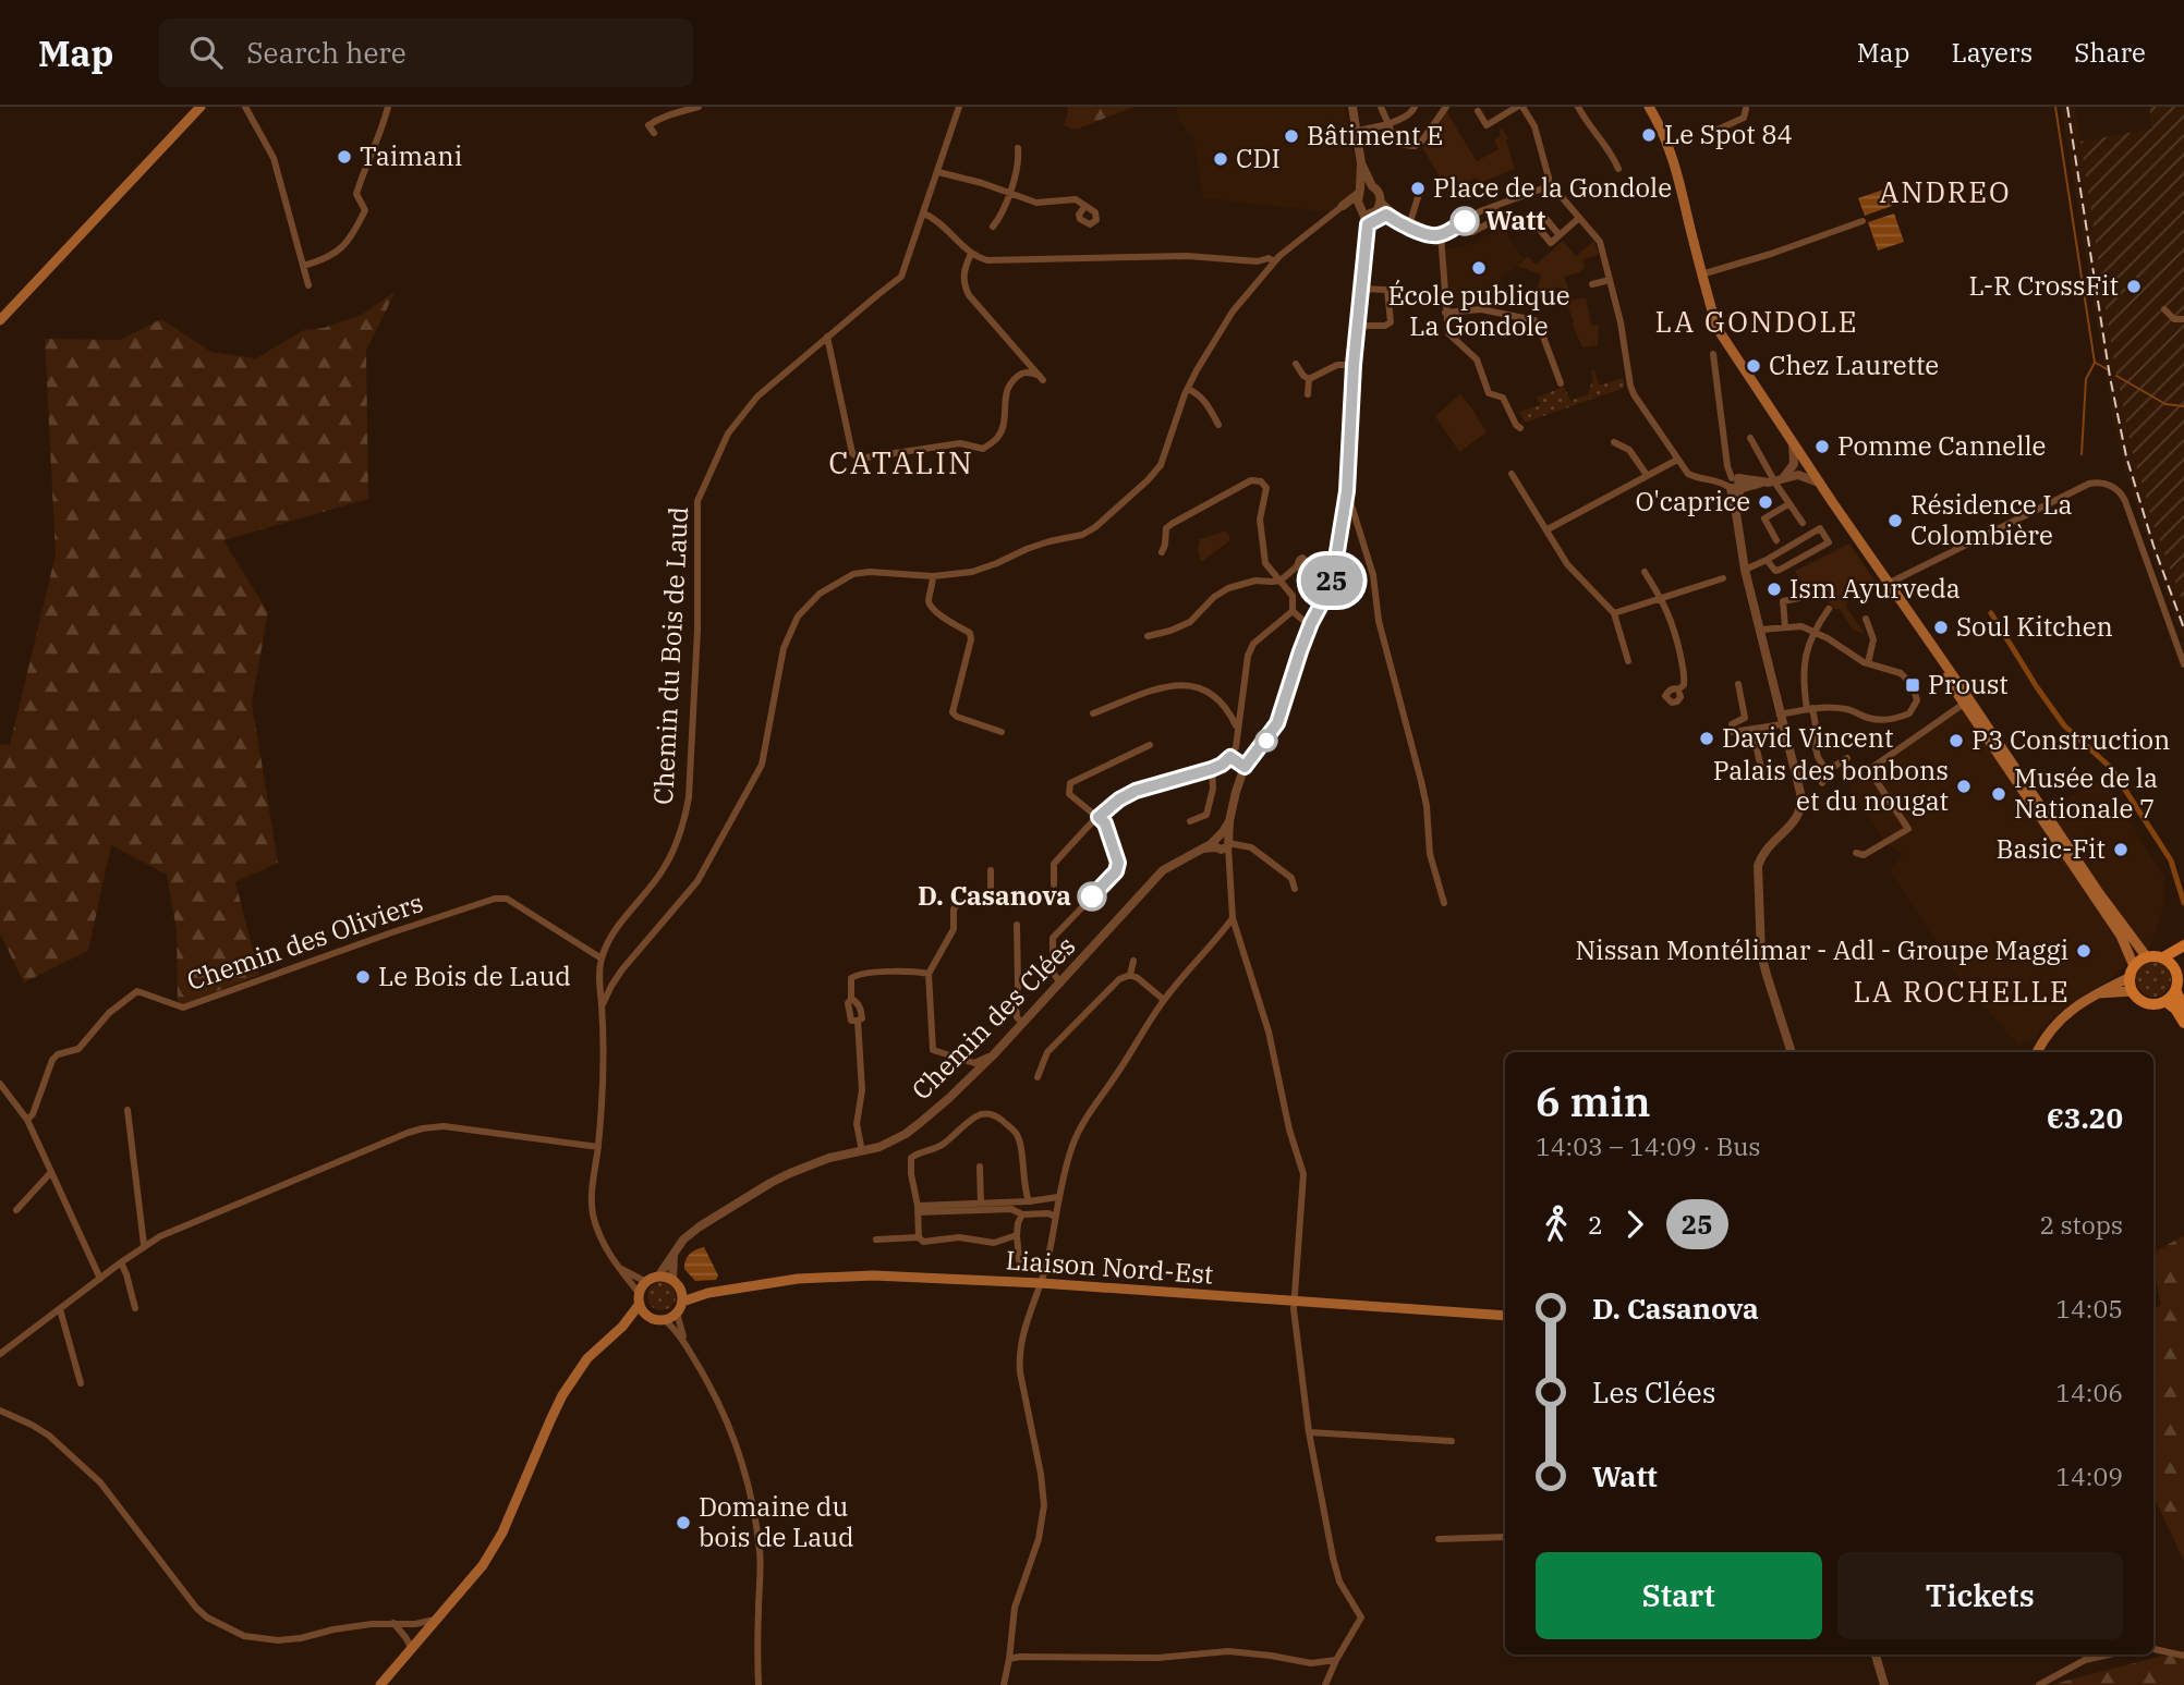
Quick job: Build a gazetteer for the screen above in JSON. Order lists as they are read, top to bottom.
{
  "streets": {
    "main road": ["Liaison Nord-Est"],
    "street": ["Chemin du Bois de Laud", "Chemin des Oliviers", "Chemin des Clées"]
  },
  "crossings": [
    ["Chemin du Bois de Laud", "Chemin des Oliviers"],
    ["Chemin du Bois de Laud", "Chemin des Clées"],
    ["Chemin du Bois de Laud", "Liaison Nord-Est"],
    ["Chemin des Clées", "Liaison Nord-Est"]
  ],
  "districts": [
    "ANDREO",
    "LA GONDOLE",
    "CATALIN",
    "LA ROCHELLE"
  ],
  "places": {
    "other": [
      "Le Spot 84",
      "Bâtiment E",
      "Taimani",
      "CDI",
      "Place de la Gondole",
      "Watt",
      "École publique La Gondole",
      "L-R CrossFit",
      "Chez Laurette",
      "Pomme Cannelle",
      "O'caprice",
      "Résidence La Colombière",
      "Ism Ayurveda",
      "Soul Kitchen",
      "David Vincent",
      "P3 Construction",
      "Palais des bonbons et du nougat",
      "Musée de la Nationale 7",
      "Basic-Fit",
      "D. Casanova",
      "Nissan Montélimar - Adl - Groupe Maggi",
      "Le Bois de Laud",
      "Domaine du bois de Laud"
    ],
    "transit": ["Proust"]
  },
  "lines": ["bus line 25"],
  "page": {
    "header": "Map",
    "search": "Search here",
    "nav": ["Map", "Layers", "Share"],
    "on_map": "25",
    "heading": ["6 min", "14:03 – 14:09 · Bus", "€3.20"],
    "legs": ["2", "25", "2 stops"],
    "list": [
      {
        "name": "D. Casanova",
        "value": "14:05"
      },
      {
        "name": "Les Clées",
        "value": "14:06"
      },
      {
        "name": "Watt",
        "value": "14:09"
      }
    ],
    "buttons": ["Start", "Tickets"]
  }
}
